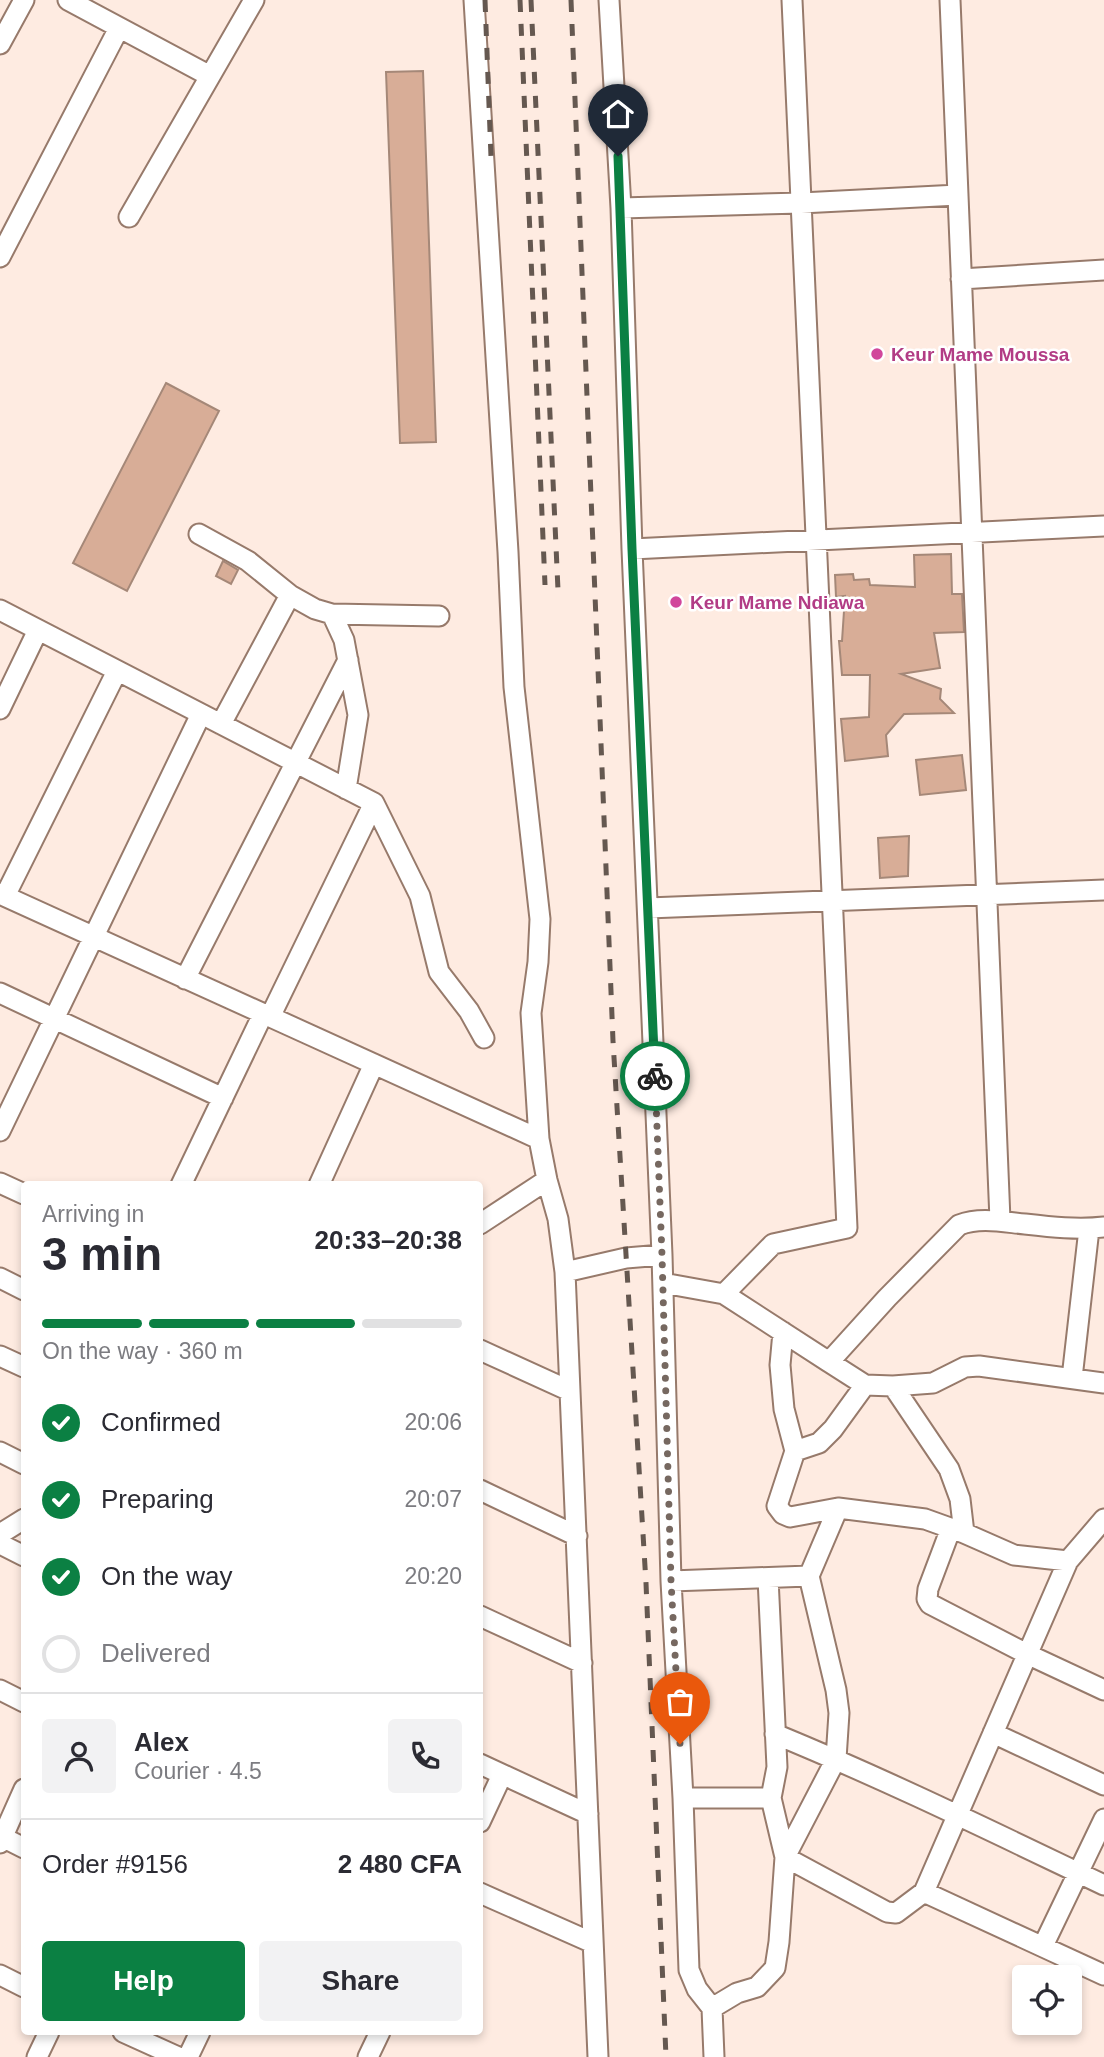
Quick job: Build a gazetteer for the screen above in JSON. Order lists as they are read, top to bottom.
{
  "places": ["Keur Mame Moussa", "Keur Mame Ndiawa"],
  "page": {
    "heading": ["3 min", "Arriving in", "20:33–20:38"],
    "panel": [
      "Alex",
      "Courier · 4.5",
      "Order #9156",
      "2 480 CFA"
    ],
    "bar": "On the way · 360 m",
    "list": [
      ["Confirmed", "20:06"],
      ["Preparing", "20:07"],
      ["On the way", "20:20"],
      "Delivered"
    ],
    "buttons": ["Help", "Share"]
  }
}
